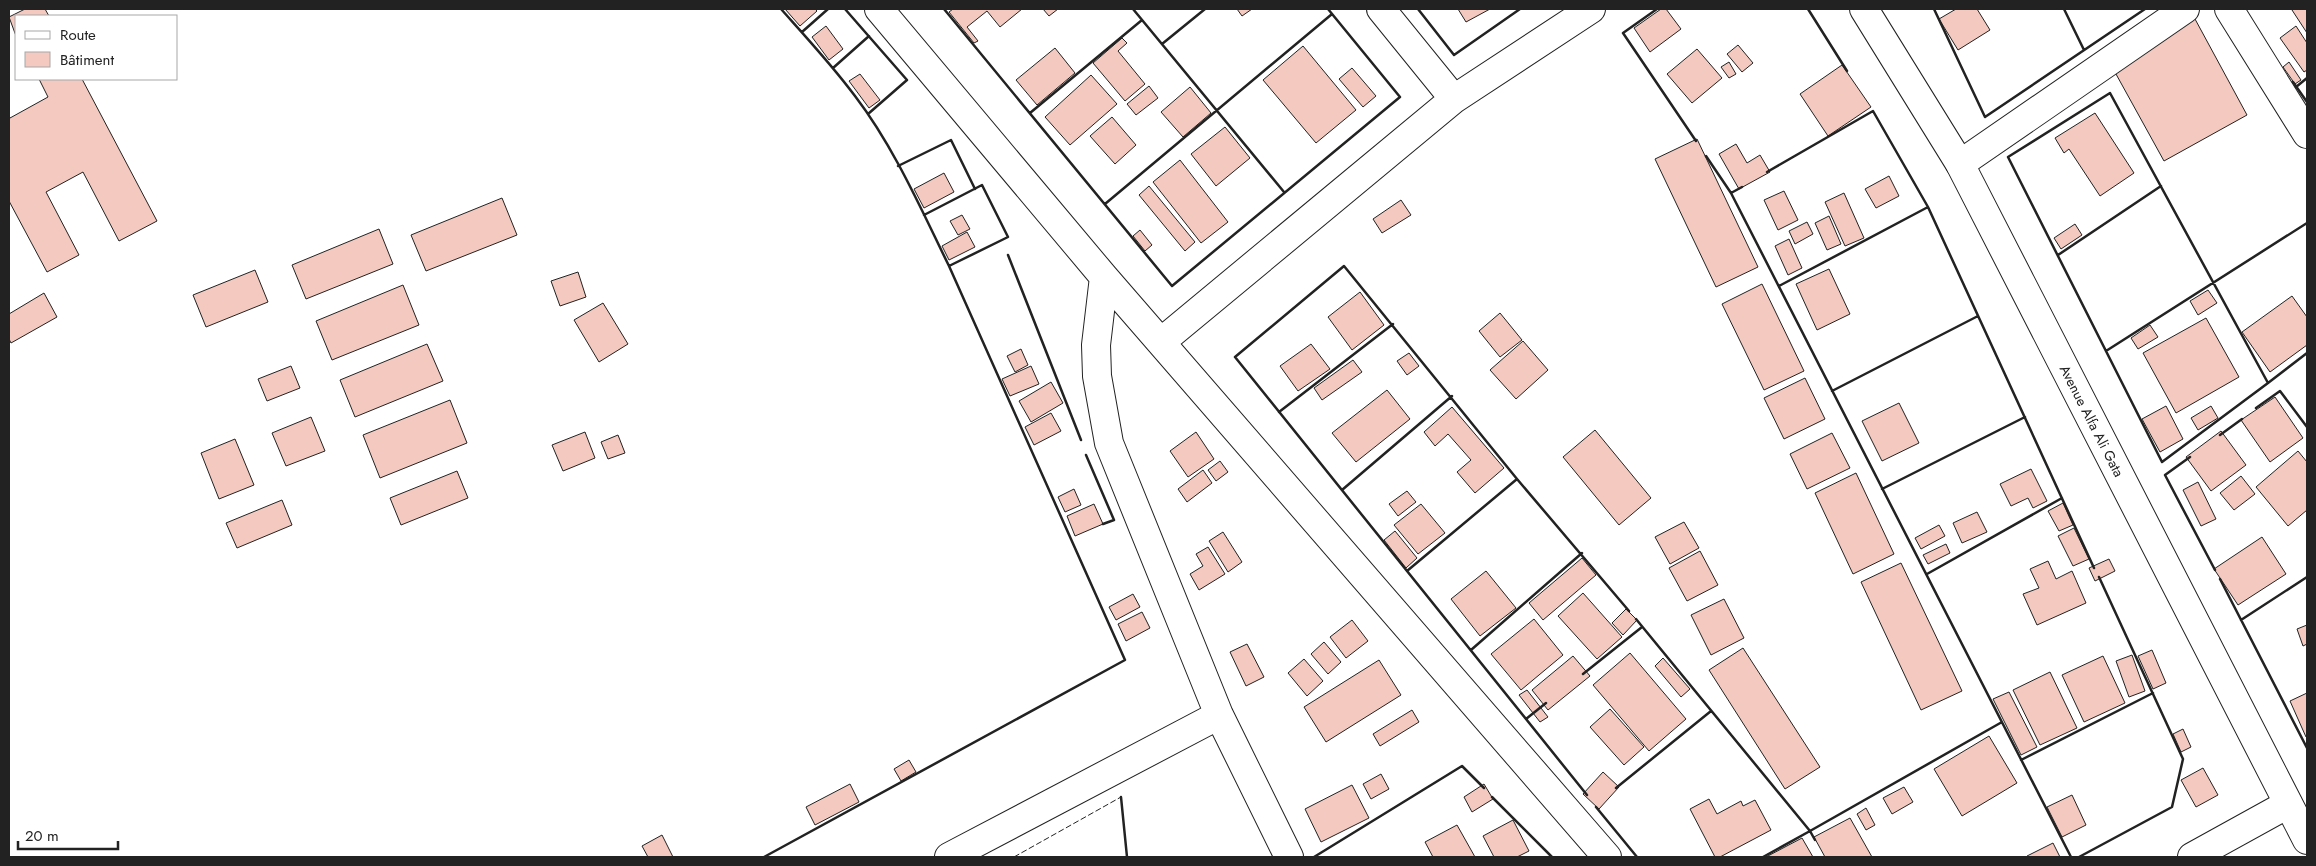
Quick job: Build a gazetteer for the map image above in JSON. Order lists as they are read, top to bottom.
{
  "streets": {
    "street": ["Avenue Alfa Ali Gata"]
  },
  "legend": ["Route", "Bâtiment"],
  "scale_bar": "20 m"
}
